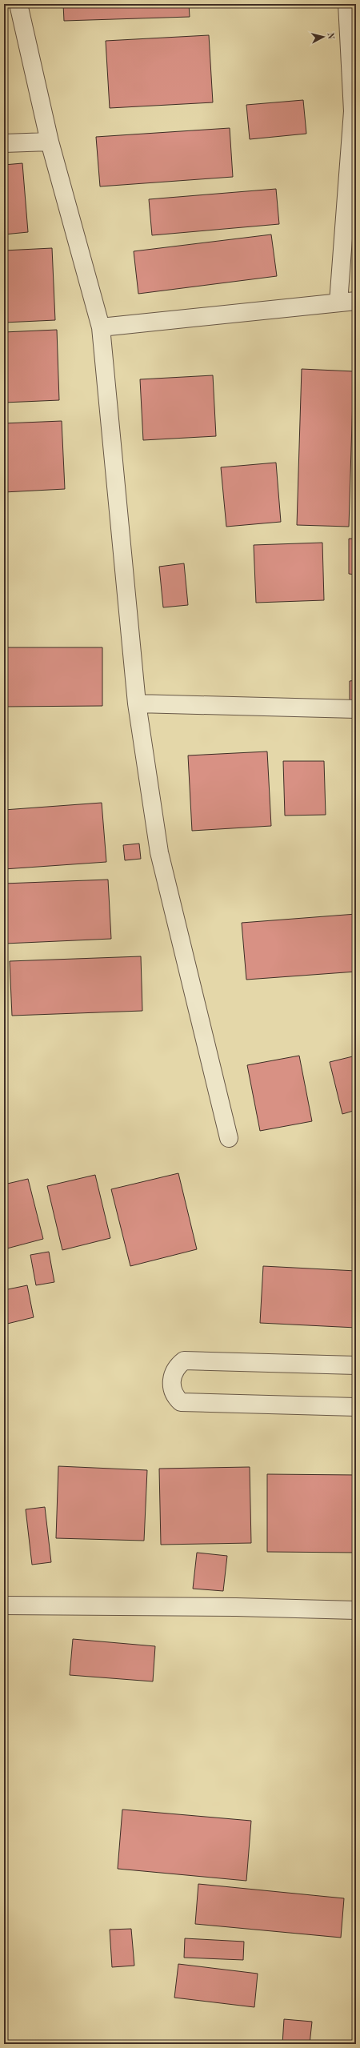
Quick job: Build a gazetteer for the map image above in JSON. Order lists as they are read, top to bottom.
{
  "north": "right"
}
